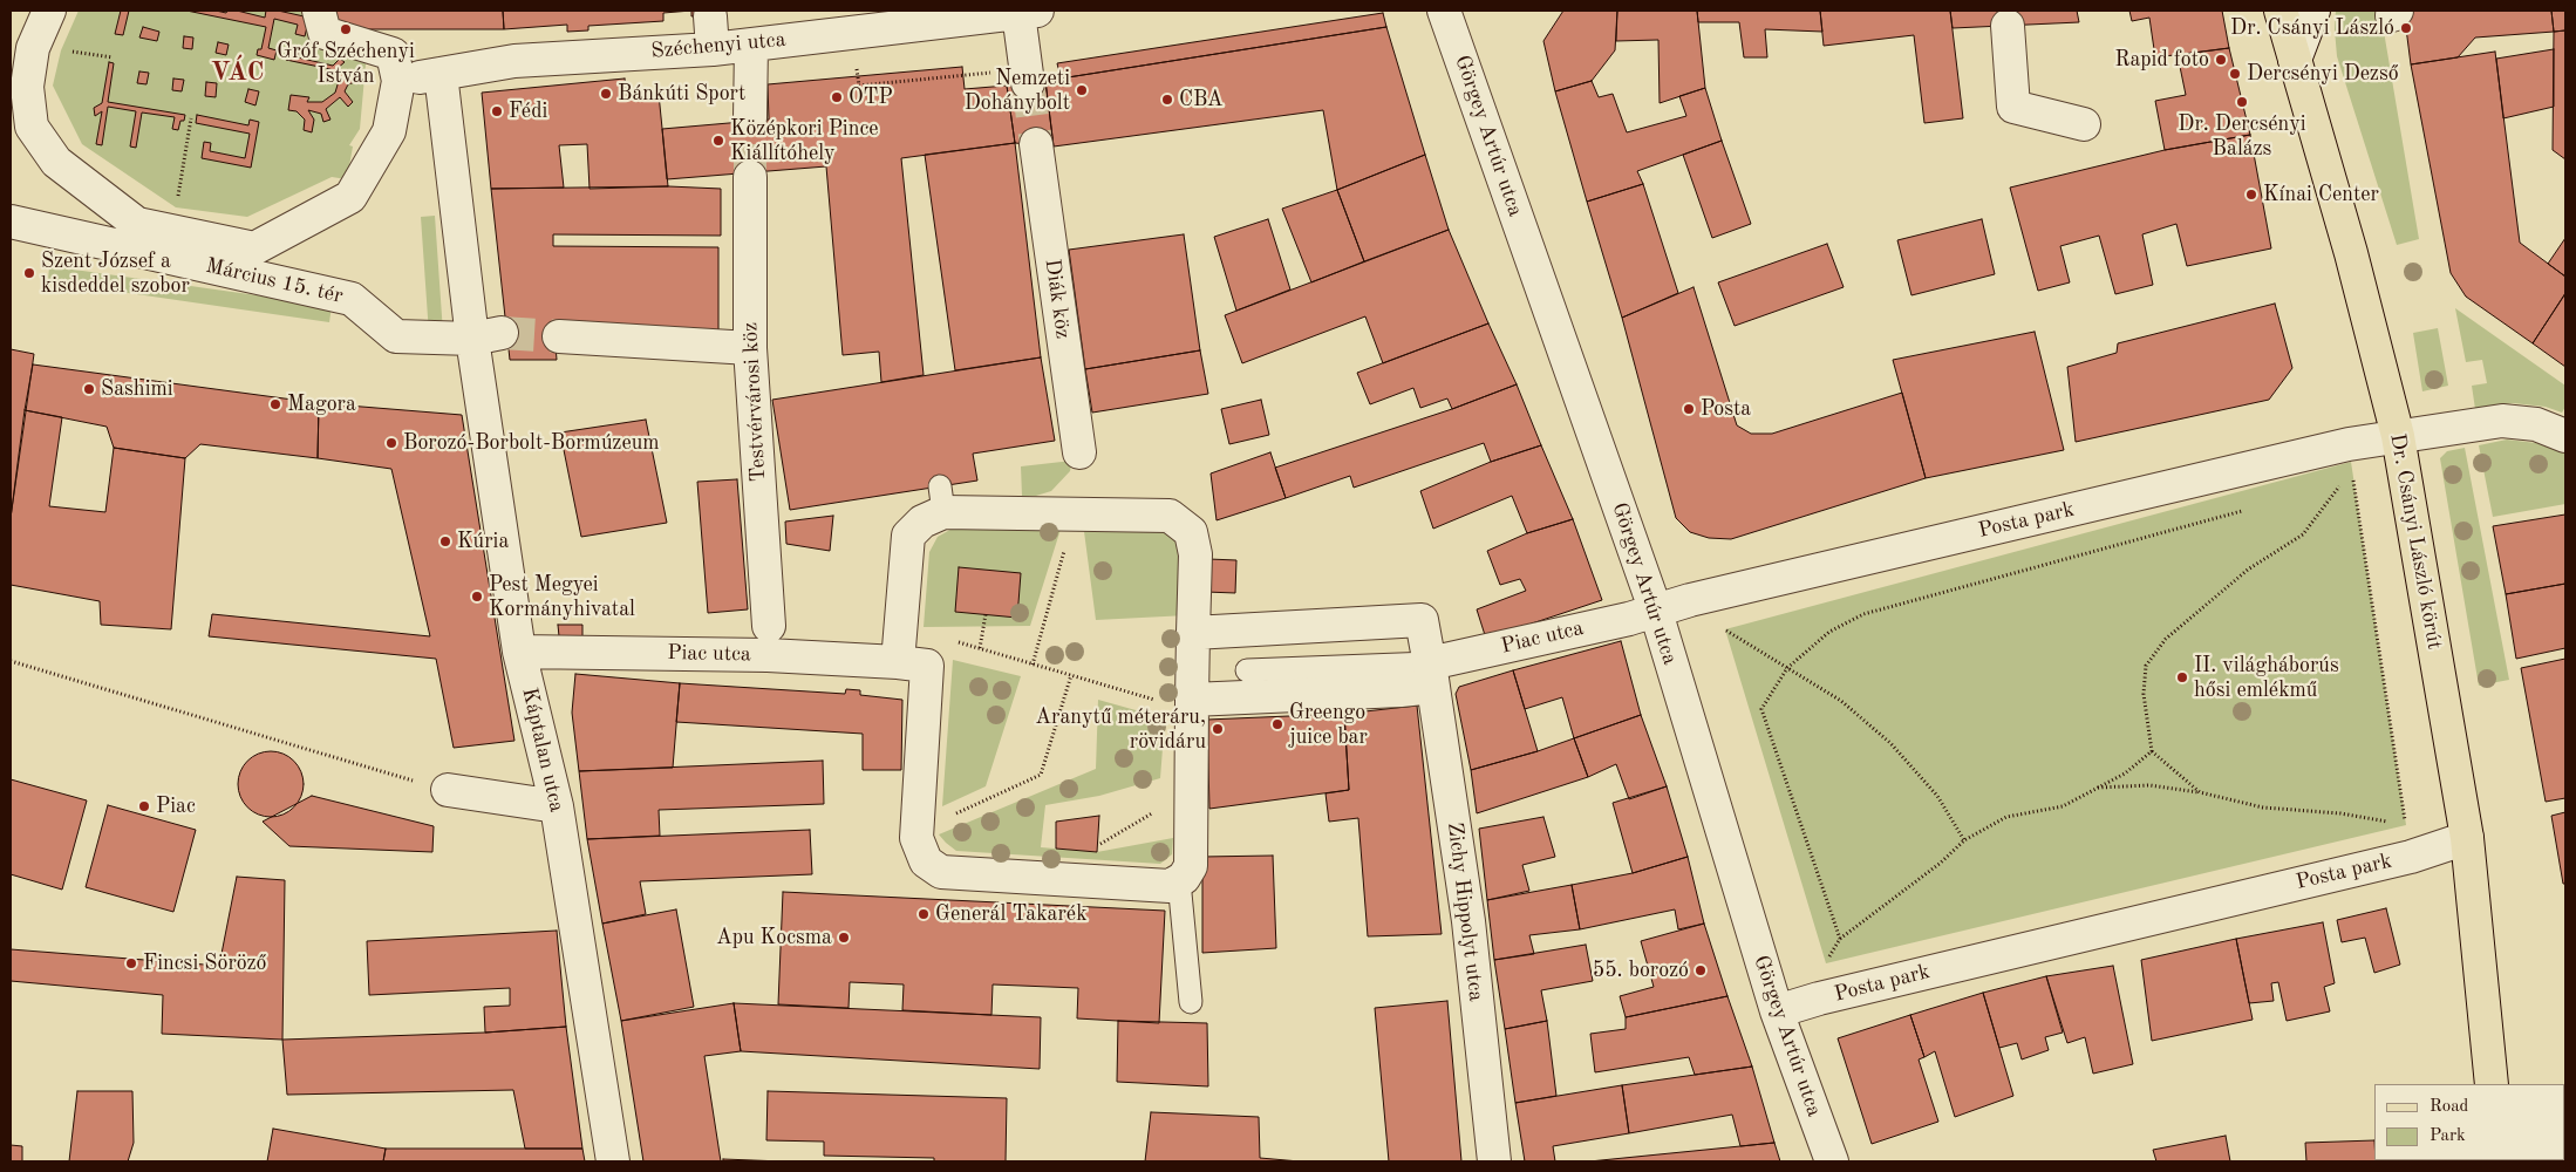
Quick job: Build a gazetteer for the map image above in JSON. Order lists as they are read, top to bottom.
{
  "streets": {
    "main road": ["Dr. Csányi László körút"],
    "street": [
      "Széchenyi utca",
      "Görgey Artúr utca",
      "Március 15. tér",
      "Diák köz",
      "Testvérvárosi köz",
      "Posta park",
      "Piac utca",
      "Káptalan utca",
      "Zichy Hippolyt utca"
    ]
  },
  "crossings": [
    ["Görgey Artúr utca", "Posta park"],
    ["Görgey Artúr utca", "Piac utca"],
    ["Március 15. tér", "Káptalan utca"],
    ["Posta park", "Dr. Csányi László körút"],
    ["Posta park", "Piac utca"],
    ["Piac utca", "Káptalan utca"],
    ["Piac utca", "Zichy Hippolyt utca"]
  ],
  "districts": ["VÁC"],
  "places": [
    "Dr. Csányi László",
    "Gróf Széchenyi István",
    "Rapid foto",
    "Dercsényi Dezső",
    "Nemzeti Dohánybolt",
    "Bánkúti Sport",
    "OTP",
    "CBA",
    "Dr. Dercsényi Balázs",
    "Fédi",
    "Középkori Pince Kiállítóhely",
    "Kínai Center",
    "Szent József a kisdeddel szobor",
    "Sashimi",
    "Magora",
    "Posta",
    "Borozó-Borbolt-Bormúzeum",
    "Kúria",
    "Pest Megyei Kormányhivatal",
    "II. világháborús hősi emlékmű",
    "Greengo juice bar",
    "Aranytű méteráru, rövidáru",
    "Piac",
    "Generál Takarék",
    "Apu Kocsma",
    "Fincsi Söröző",
    "55. borozó"
  ],
  "legend": ["Road", "Park"]
}
